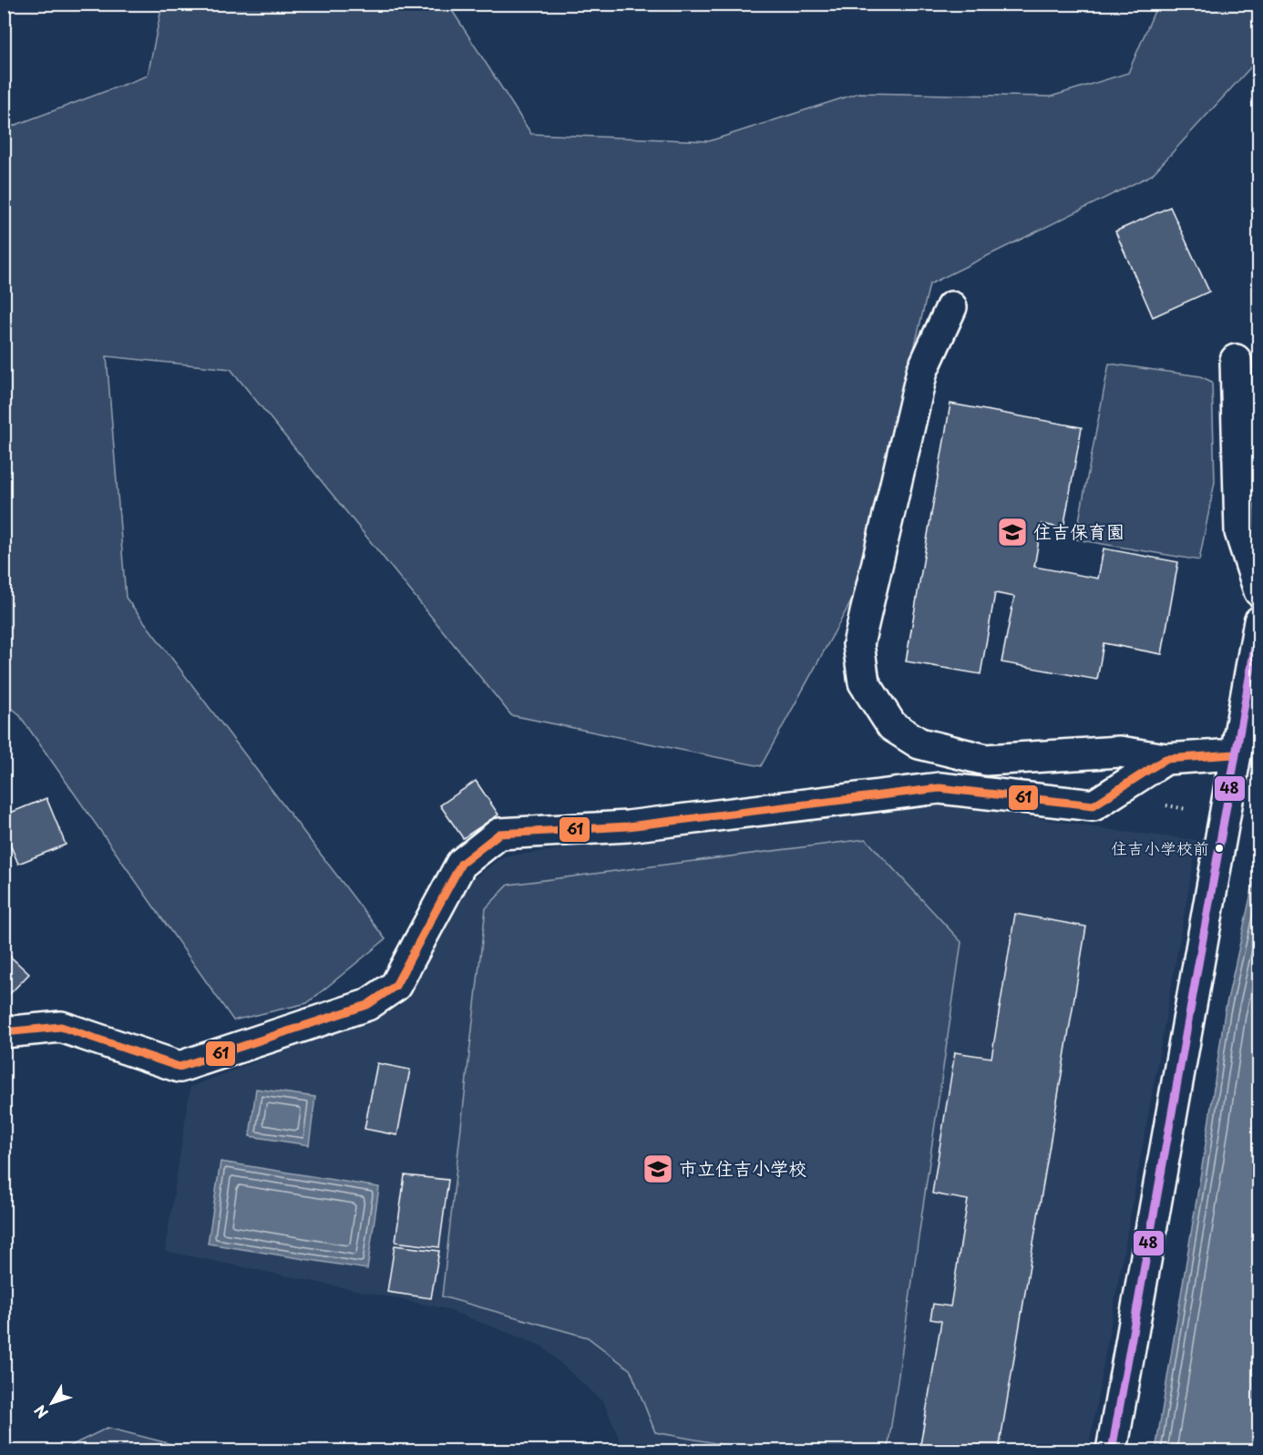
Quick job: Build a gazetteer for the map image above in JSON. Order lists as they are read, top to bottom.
{
  "places": {
    "school or university": ["住吉保育園", "市立住吉小学校"],
    "other": ["住吉小学校前"]
  },
  "lines": ["transit line 48", "transit line 61"],
  "north": "bottom left"
}
